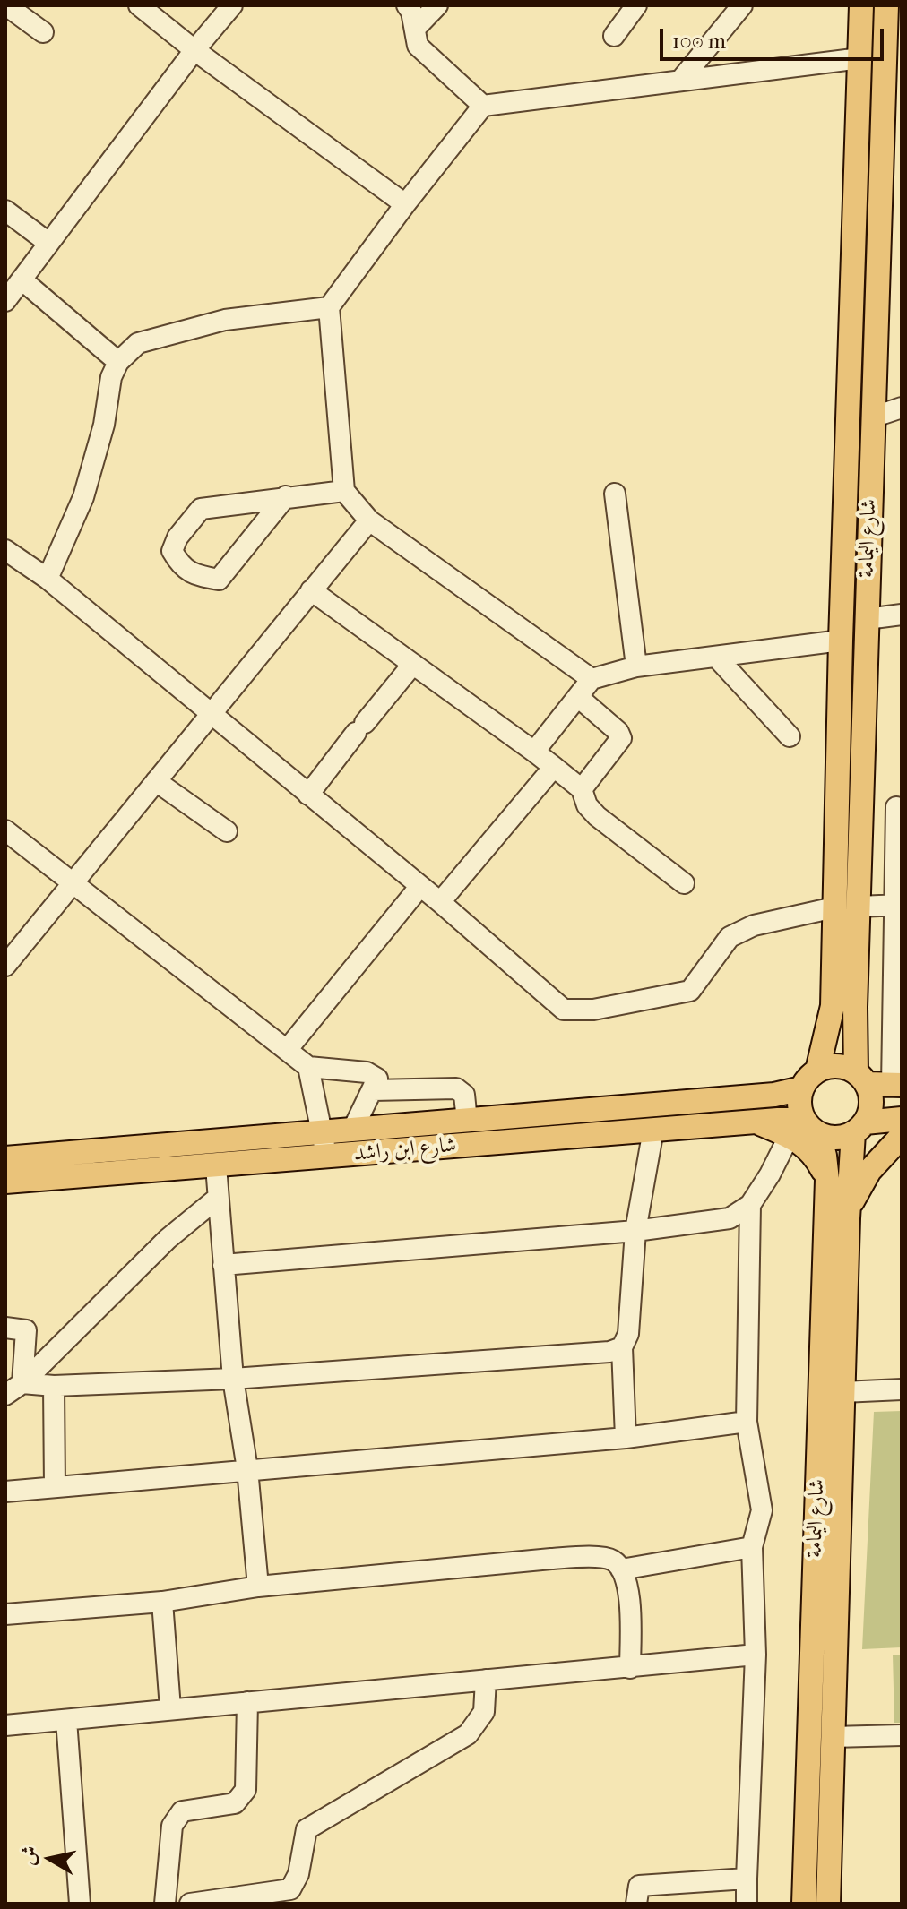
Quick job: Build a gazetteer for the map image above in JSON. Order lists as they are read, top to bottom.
{
  "streets": {
    "main road": ["شارع اليمامة", "شارع ابن راشد"]
  },
  "crossings": [
    ["شارع اليمامة", "شارع ابن راشد"]
  ],
  "scale_bar": "100 m",
  "north": "left"
}
